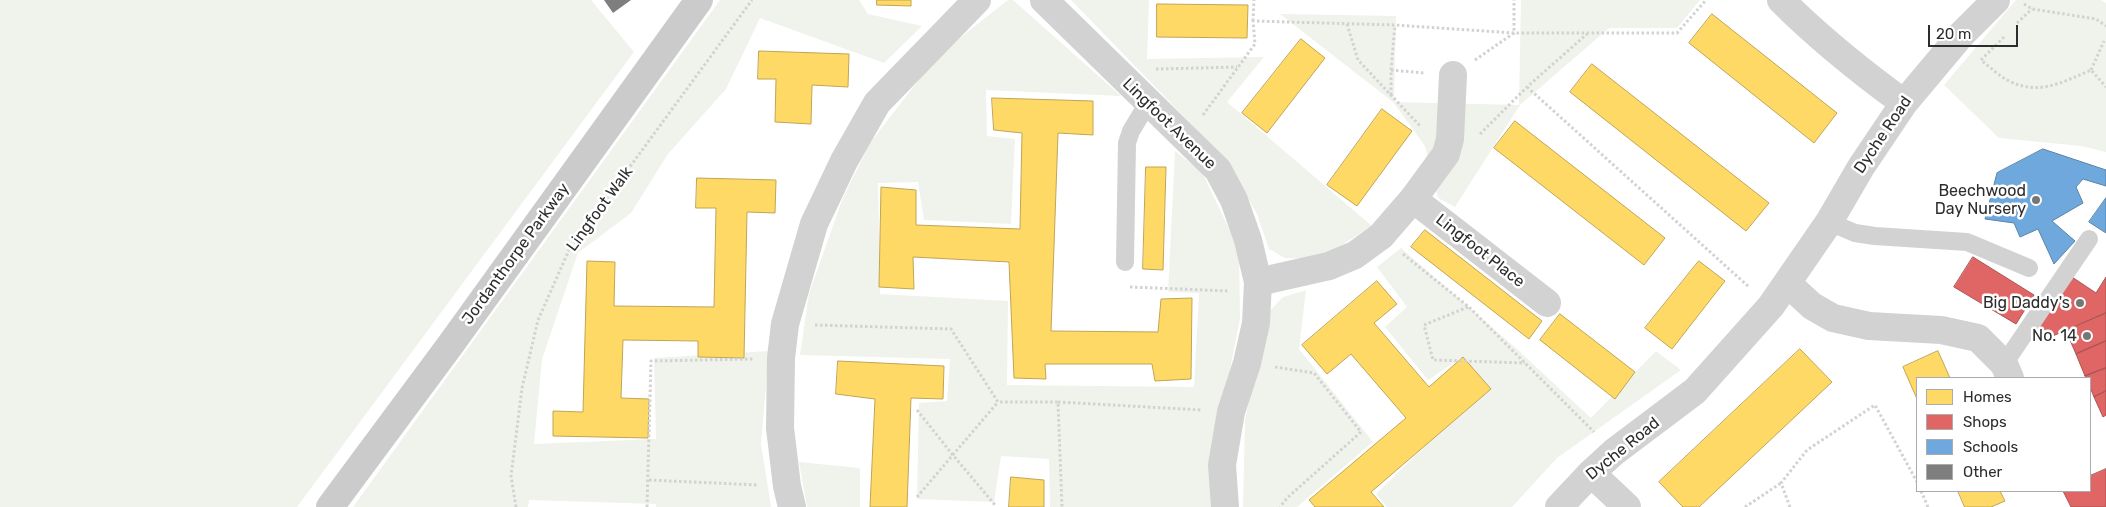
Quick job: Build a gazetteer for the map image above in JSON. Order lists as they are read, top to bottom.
{
  "streets": {
    "main road": ["Jordanthorpe Parkway"],
    "street": ["Lingfoot Avenue", "Dyche Road", "Lingfoot Place"],
    "path": ["Lingfoot Walk"]
  },
  "places": ["Beechwood Day Nursery", "Big Daddy's", "No. 14"],
  "legend": [
    "Homes",
    "Shops",
    "Schools",
    "Other"
  ],
  "scale_bar": "20 m"
}
